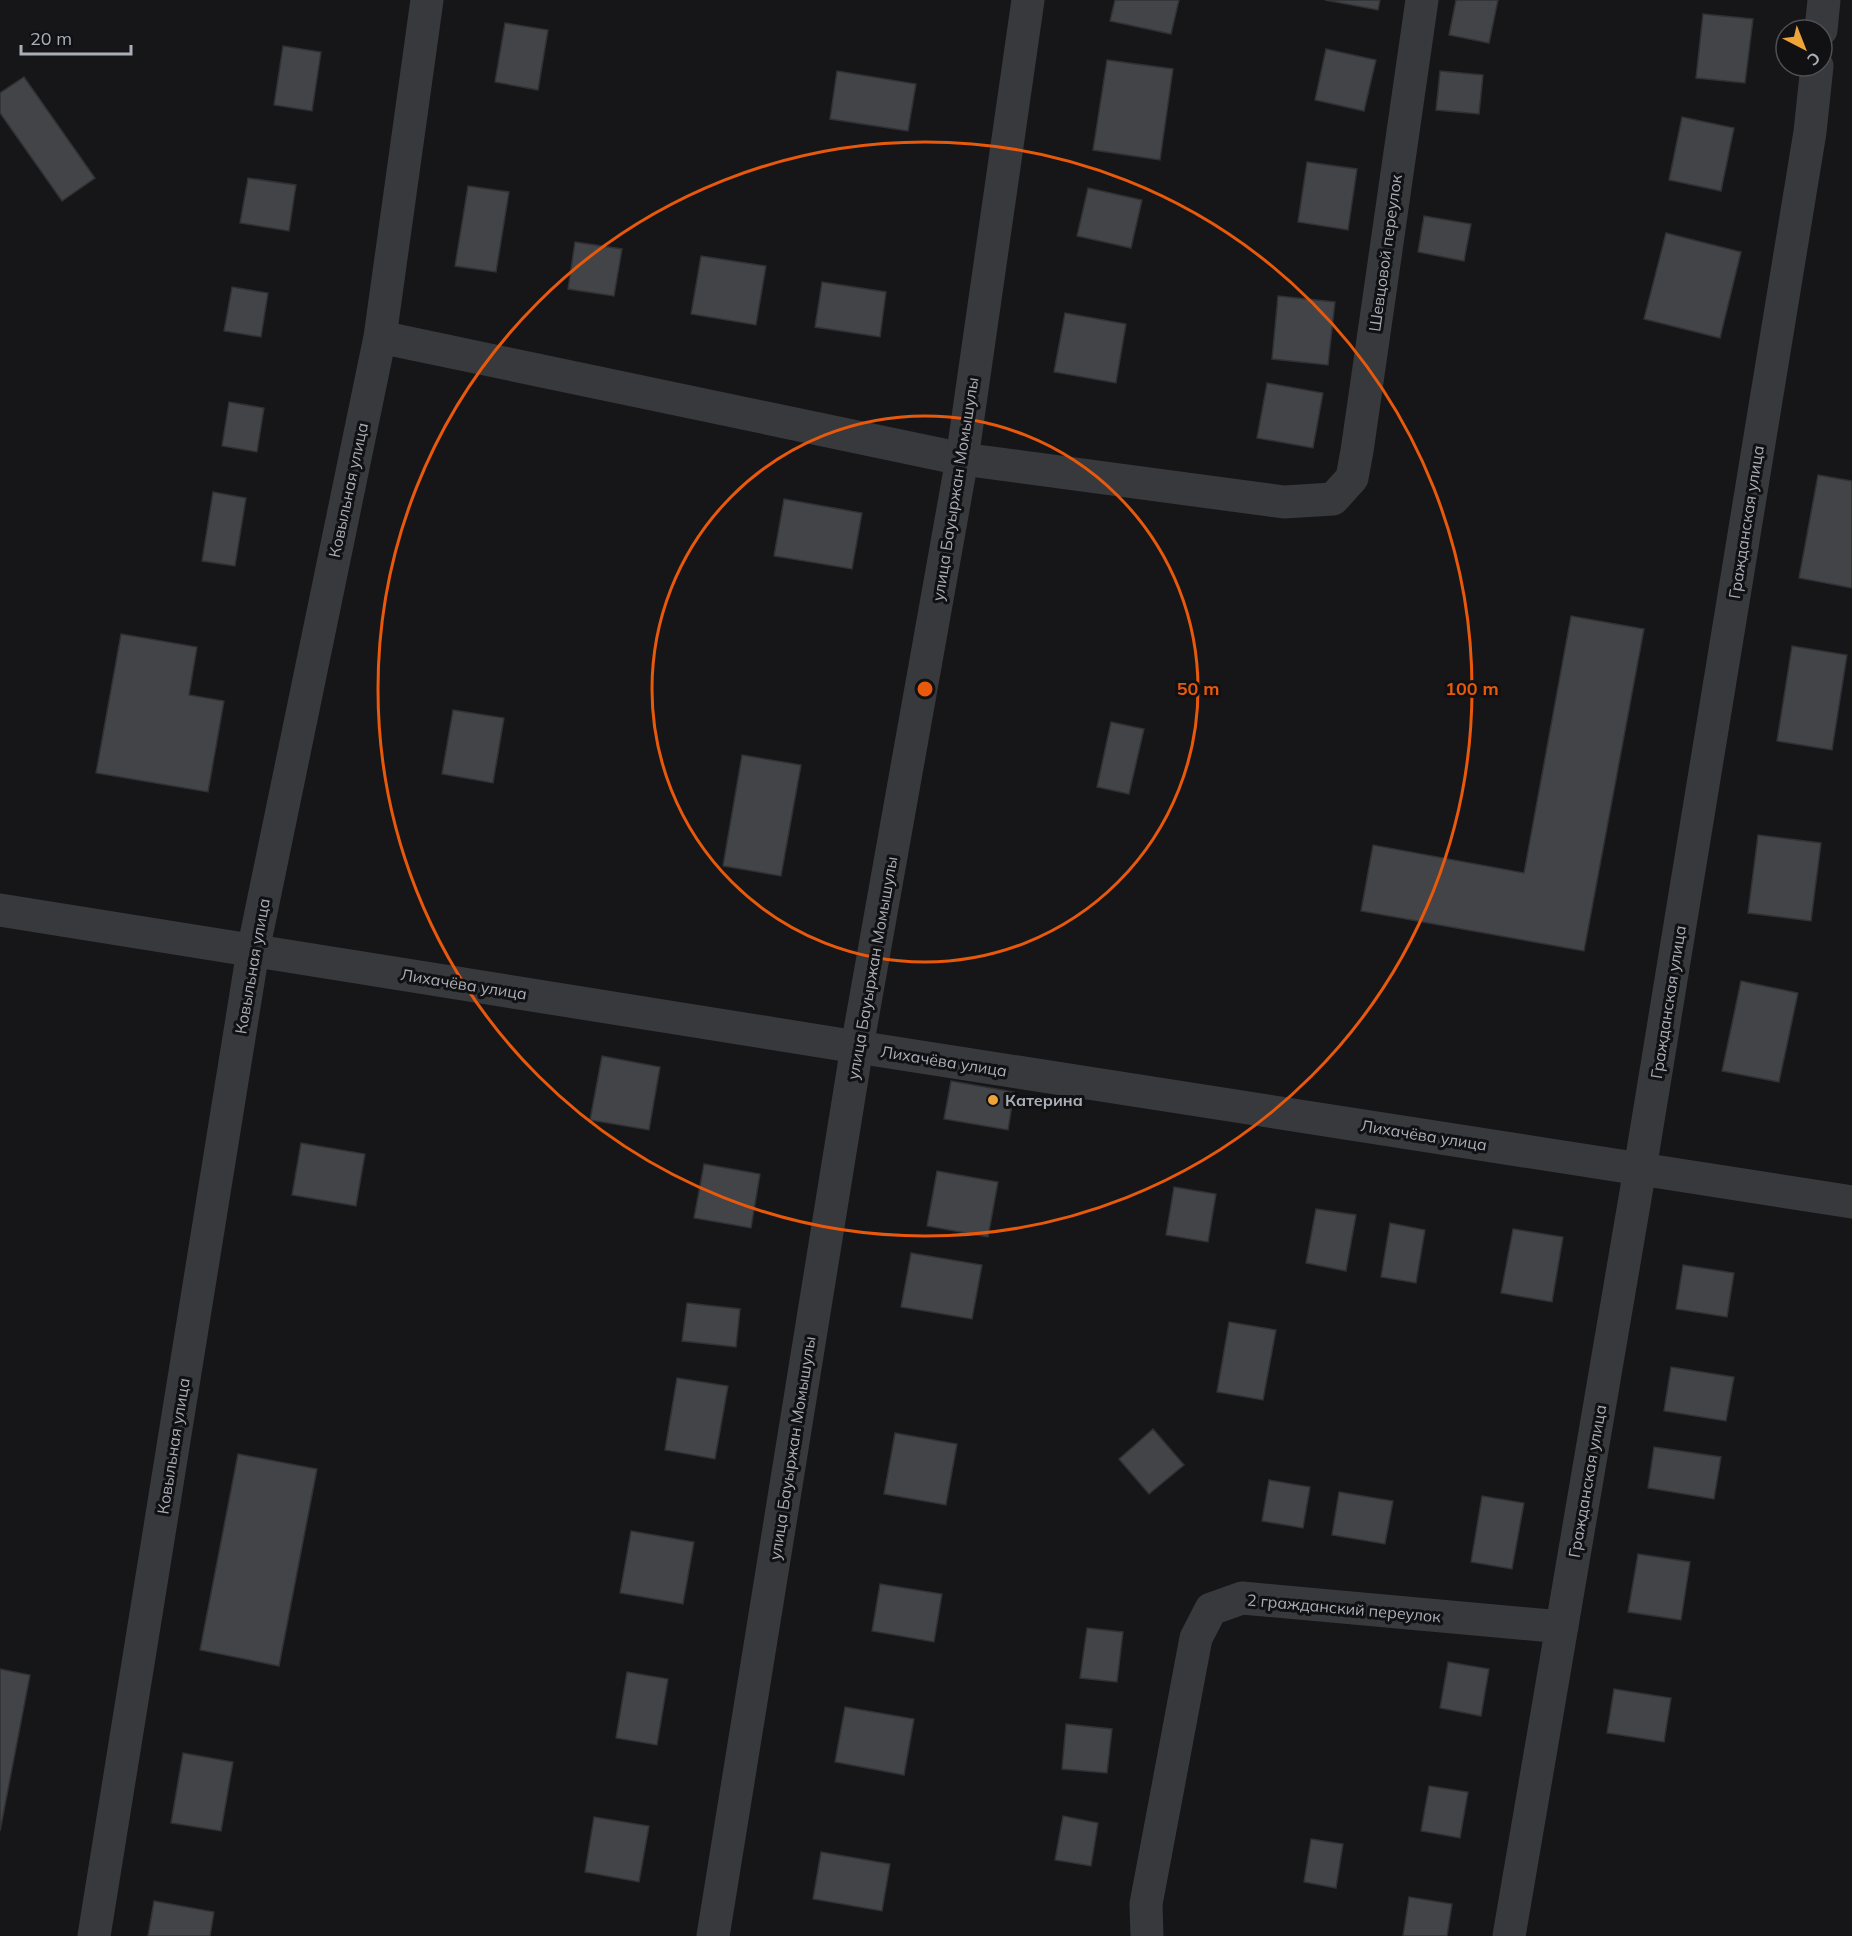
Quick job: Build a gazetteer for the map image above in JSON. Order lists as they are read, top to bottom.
{
  "streets": {
    "street": [
      "Шевцовой переулок",
      "улица Бауыржан Момышулы",
      "Ковыльная улица",
      "Гражданская улица",
      "Лихачёва улица",
      "2 гражданский переулок"
    ]
  },
  "crossings": [
    ["Шевцовой переулок", "улица Бауыржан Момышулы"],
    ["улица Бауыржан Момышулы", "Лихачёва улица"],
    ["Ковыльная улица", "Лихачёва улица"],
    ["Гражданская улица", "Лихачёва улица"],
    ["Гражданская улица", "2 гражданский переулок"]
  ],
  "places": ["Катерина"],
  "scale_bar": "20 m",
  "north": "bottom right",
  "rings": ["50 m", "100 m"]
}
